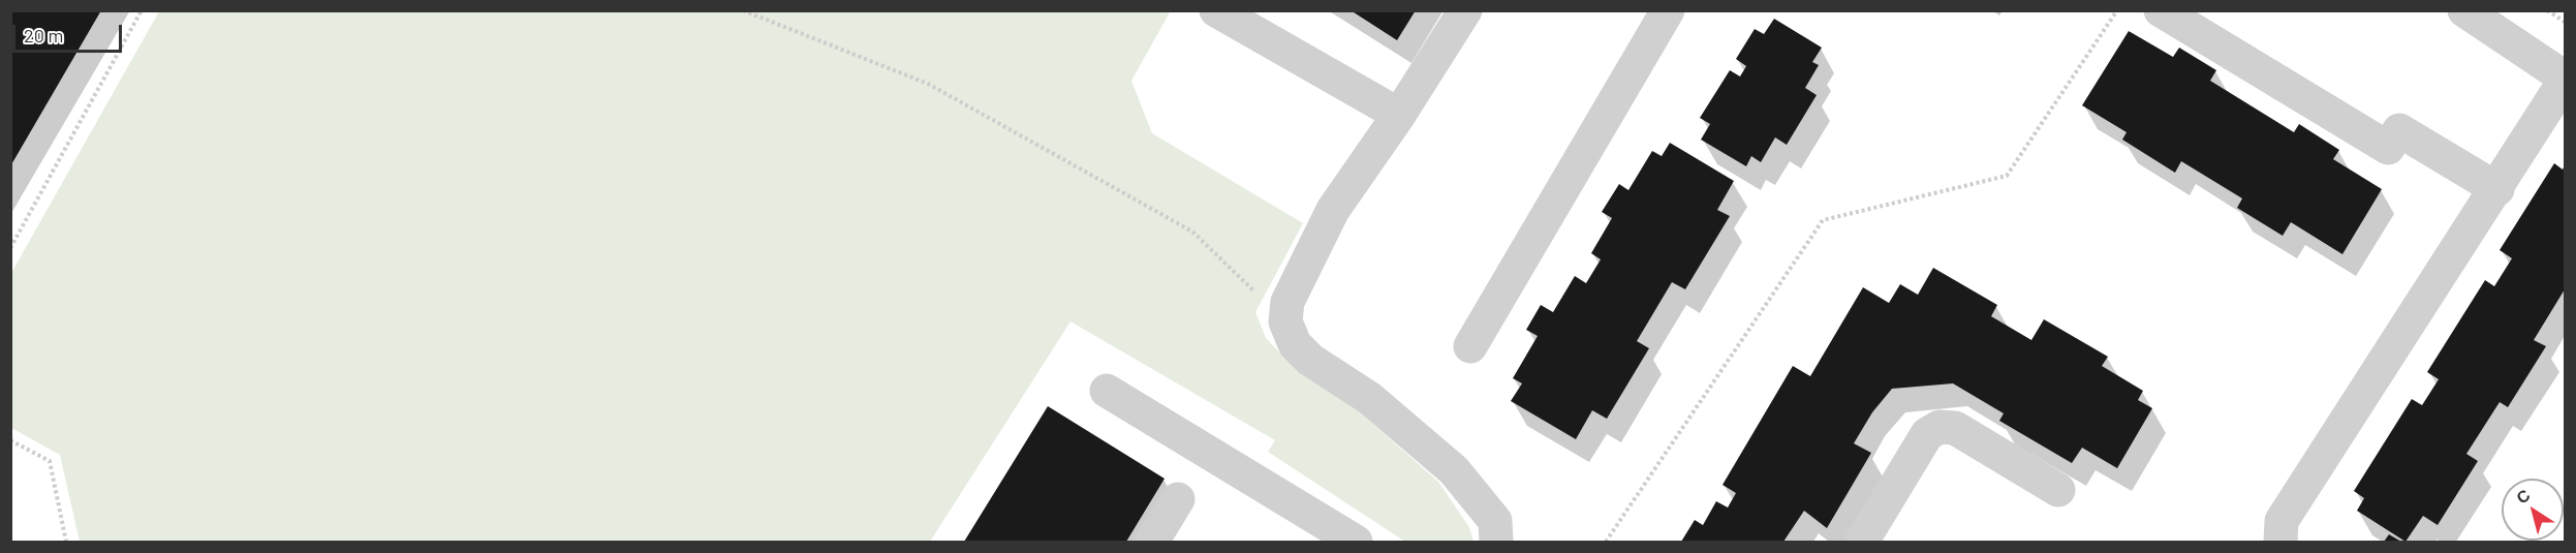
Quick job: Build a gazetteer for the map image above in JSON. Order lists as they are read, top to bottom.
{
  "scale_bar": "20 m",
  "north": "top left"
}
